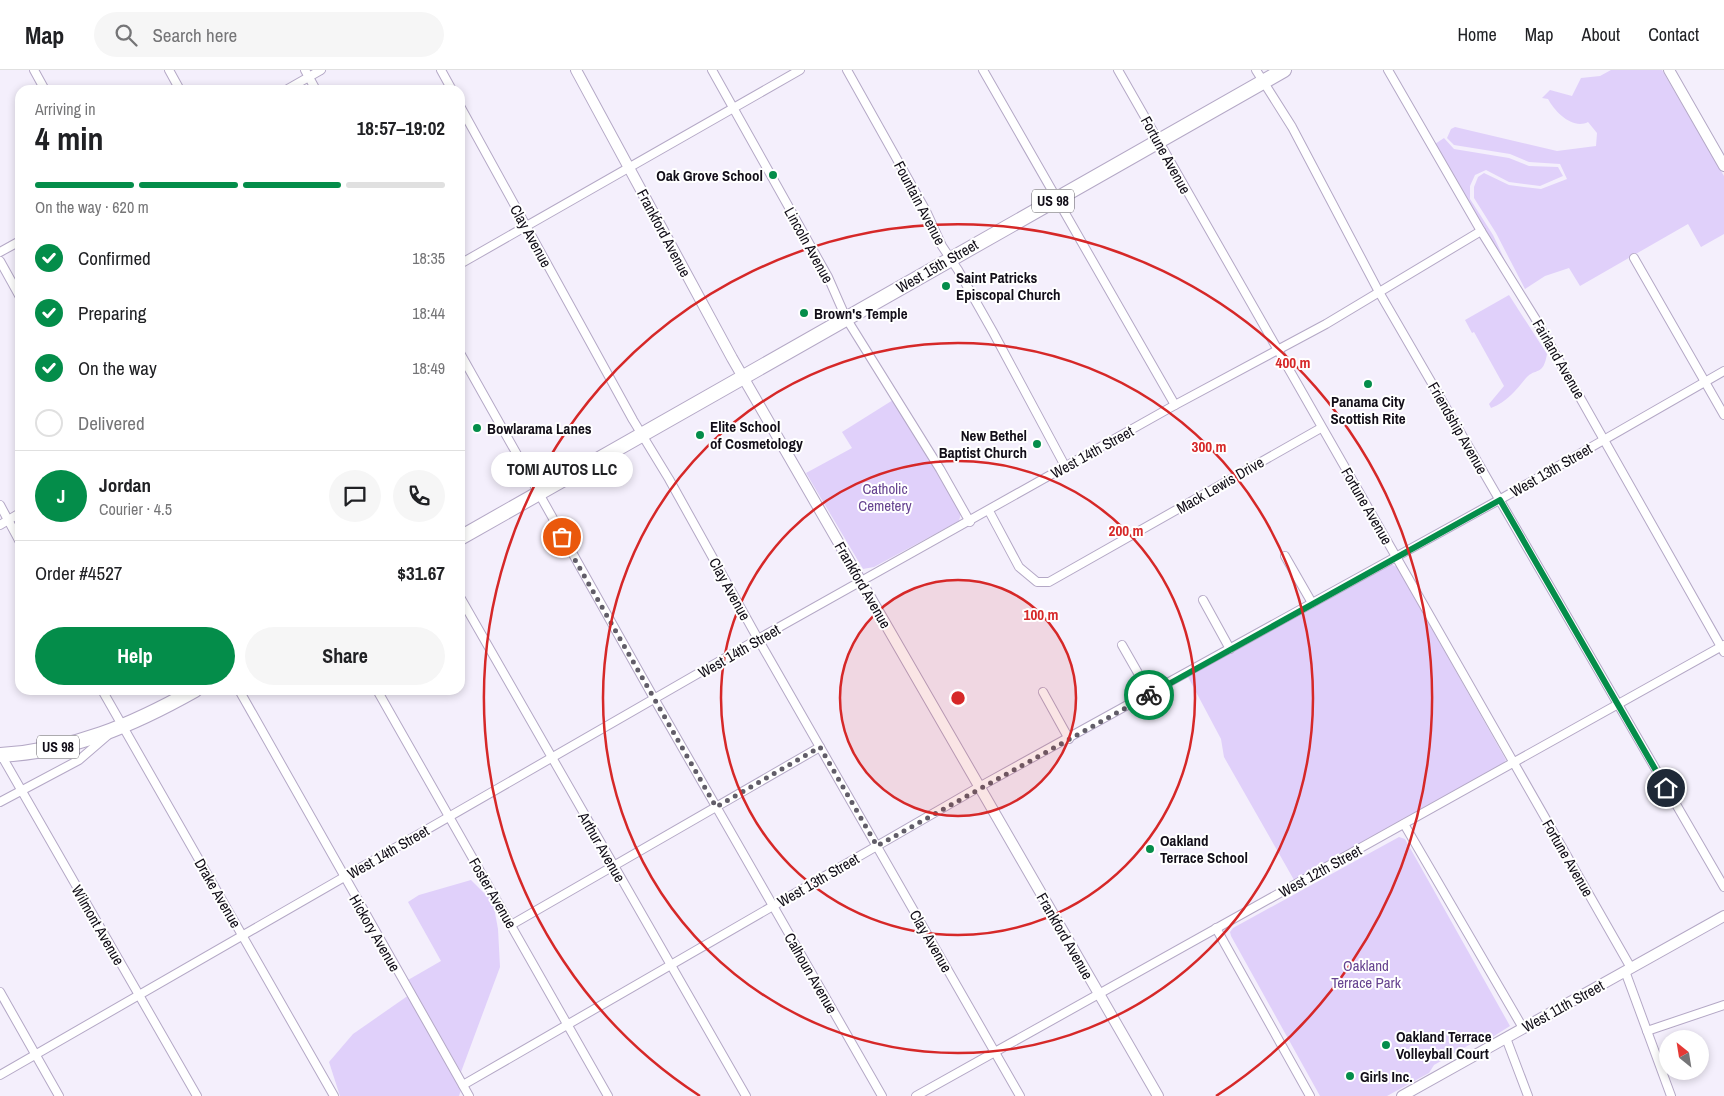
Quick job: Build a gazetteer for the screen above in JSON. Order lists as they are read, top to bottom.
{
  "streets": {
    "highway": ["US 98", "West 15th Street"],
    "main road": ["Frankford Avenue", "West 11th Street"],
    "street": [
      "Fortune Avenue",
      "Fountain Avenue",
      "Clay Avenue",
      "Lincoln Avenue",
      "Fairland Avenue",
      "Friendship Avenue",
      "West 14th Street",
      "West 13th Street",
      "Mack Lewis Drive",
      "Arthur Avenue",
      "West 12th Street",
      "Drake Avenue",
      "Foster Avenue",
      "Wilmont Avenue",
      "Hickory Avenue",
      "Calhoun Avenue"
    ]
  },
  "crossings": [
    ["Fortune Avenue", "West 15th Street"],
    ["Fortune Avenue", "West 14th Street"],
    ["Fortune Avenue", "West 13th Street"],
    ["Fortune Avenue", "Mack Lewis Drive"],
    ["Fortune Avenue", "West 12th Street"],
    ["Fortune Avenue", "West 11th Street"],
    ["US 98", "Drake Avenue"],
    ["US 98", "Wilmont Avenue"],
    ["Fountain Avenue", "West 15th Street"],
    ["Fountain Avenue", "West 14th Street"],
    ["Frankford Avenue", "West 15th Street"],
    ["Frankford Avenue", "West 14th Street"],
    ["Frankford Avenue", "West 13th Street"],
    ["Frankford Avenue", "West 12th Street"],
    ["Clay Avenue", "West 15th Street"],
    ["Clay Avenue", "West 14th Street"],
    ["Clay Avenue", "West 13th Street"],
    ["Clay Avenue", "West 12th Street"],
    ["Lincoln Avenue", "West 15th Street"],
    ["Lincoln Avenue", "West 14th Street"],
    ["West 15th Street", "Friendship Avenue"],
    ["West 15th Street", "Calhoun Avenue"],
    ["Fairland Avenue", "West 14th Street"],
    ["Fairland Avenue", "West 13th Street"],
    ["Fairland Avenue", "West 12th Street"],
    ["Friendship Avenue", "West 14th Street"],
    ["Friendship Avenue", "West 13th Street"],
    ["Friendship Avenue", "West 12th Street"],
    ["West 14th Street", "Mack Lewis Drive"],
    ["West 14th Street", "Arthur Avenue"],
    ["West 14th Street", "Drake Avenue"],
    ["West 14th Street", "Foster Avenue"],
    ["West 14th Street", "Wilmont Avenue"],
    ["West 14th Street", "Hickory Avenue"],
    ["West 14th Street", "Calhoun Avenue"],
    ["West 13th Street", "Arthur Avenue"],
    ["West 13th Street", "Foster Avenue"],
    ["West 13th Street", "Hickory Avenue"],
    ["West 13th Street", "Calhoun Avenue"]
  ],
  "parks": ["Catholic Cemetery", "Oakland Terrace Park"],
  "places": [
    "Oak Grove School",
    "Saint Patricks Episcopal Church",
    "Brown's Temple",
    "Panama City Scottish Rite",
    "Bowlarama Lanes",
    "Elite School of Cosmetology",
    "New Bethel Baptist Church",
    "TOMI AUTOS LLC",
    "Oakland Terrace School",
    "Oakland Terrace Volleyball Court",
    "Girls Inc."
  ],
  "north": "top left",
  "page": {
    "header": "Map",
    "search": "Search here",
    "nav": [
      "Home",
      "Map",
      "About",
      "Contact"
    ],
    "heading": ["4 min", "Arriving in", "18:57–19:02"],
    "panel": [
      "Jordan",
      "Courier · 4.5",
      "Order #4527",
      "$31.67"
    ],
    "bar": "On the way · 620 m",
    "list": [
      ["Confirmed", "18:35"],
      ["Preparing", "18:44"],
      ["On the way", "18:49"],
      "Delivered"
    ],
    "bubble": "TOMI AUTOS LLC",
    "round": "J",
    "buttons": ["Help", "Share"]
  },
  "rings": [
    "400 m",
    "300 m",
    "200 m",
    "100 m"
  ]
}
